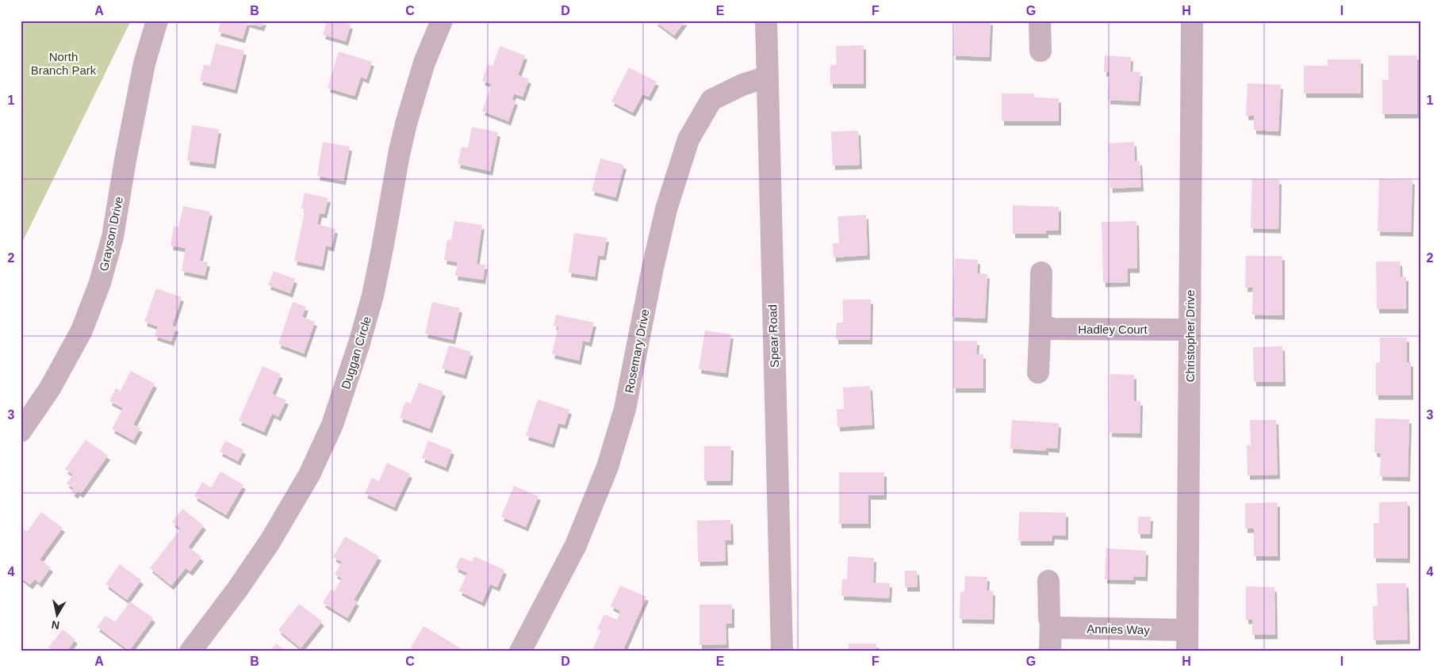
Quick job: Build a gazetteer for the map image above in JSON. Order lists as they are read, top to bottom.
{
  "streets": {
    "street": [
      "Grayson Drive",
      "Hadley Court",
      "Spear Road",
      "Christopher Drive",
      "Rosemary Drive",
      "Duggan Circle",
      "Annies Way"
    ]
  },
  "crossings": [
    ["Hadley Court", "Christopher Drive"],
    ["Spear Road", "Rosemary Drive"],
    ["Christopher Drive", "Annies Way"]
  ],
  "parks": ["North Branch Park"],
  "north": "bottom",
  "grid": {
    "columns": [
      "A",
      "B",
      "C",
      "D",
      "E",
      "F",
      "G",
      "H",
      "I"
    ],
    "rows": [
      "1",
      "2",
      "3",
      "4"
    ]
  }
}
